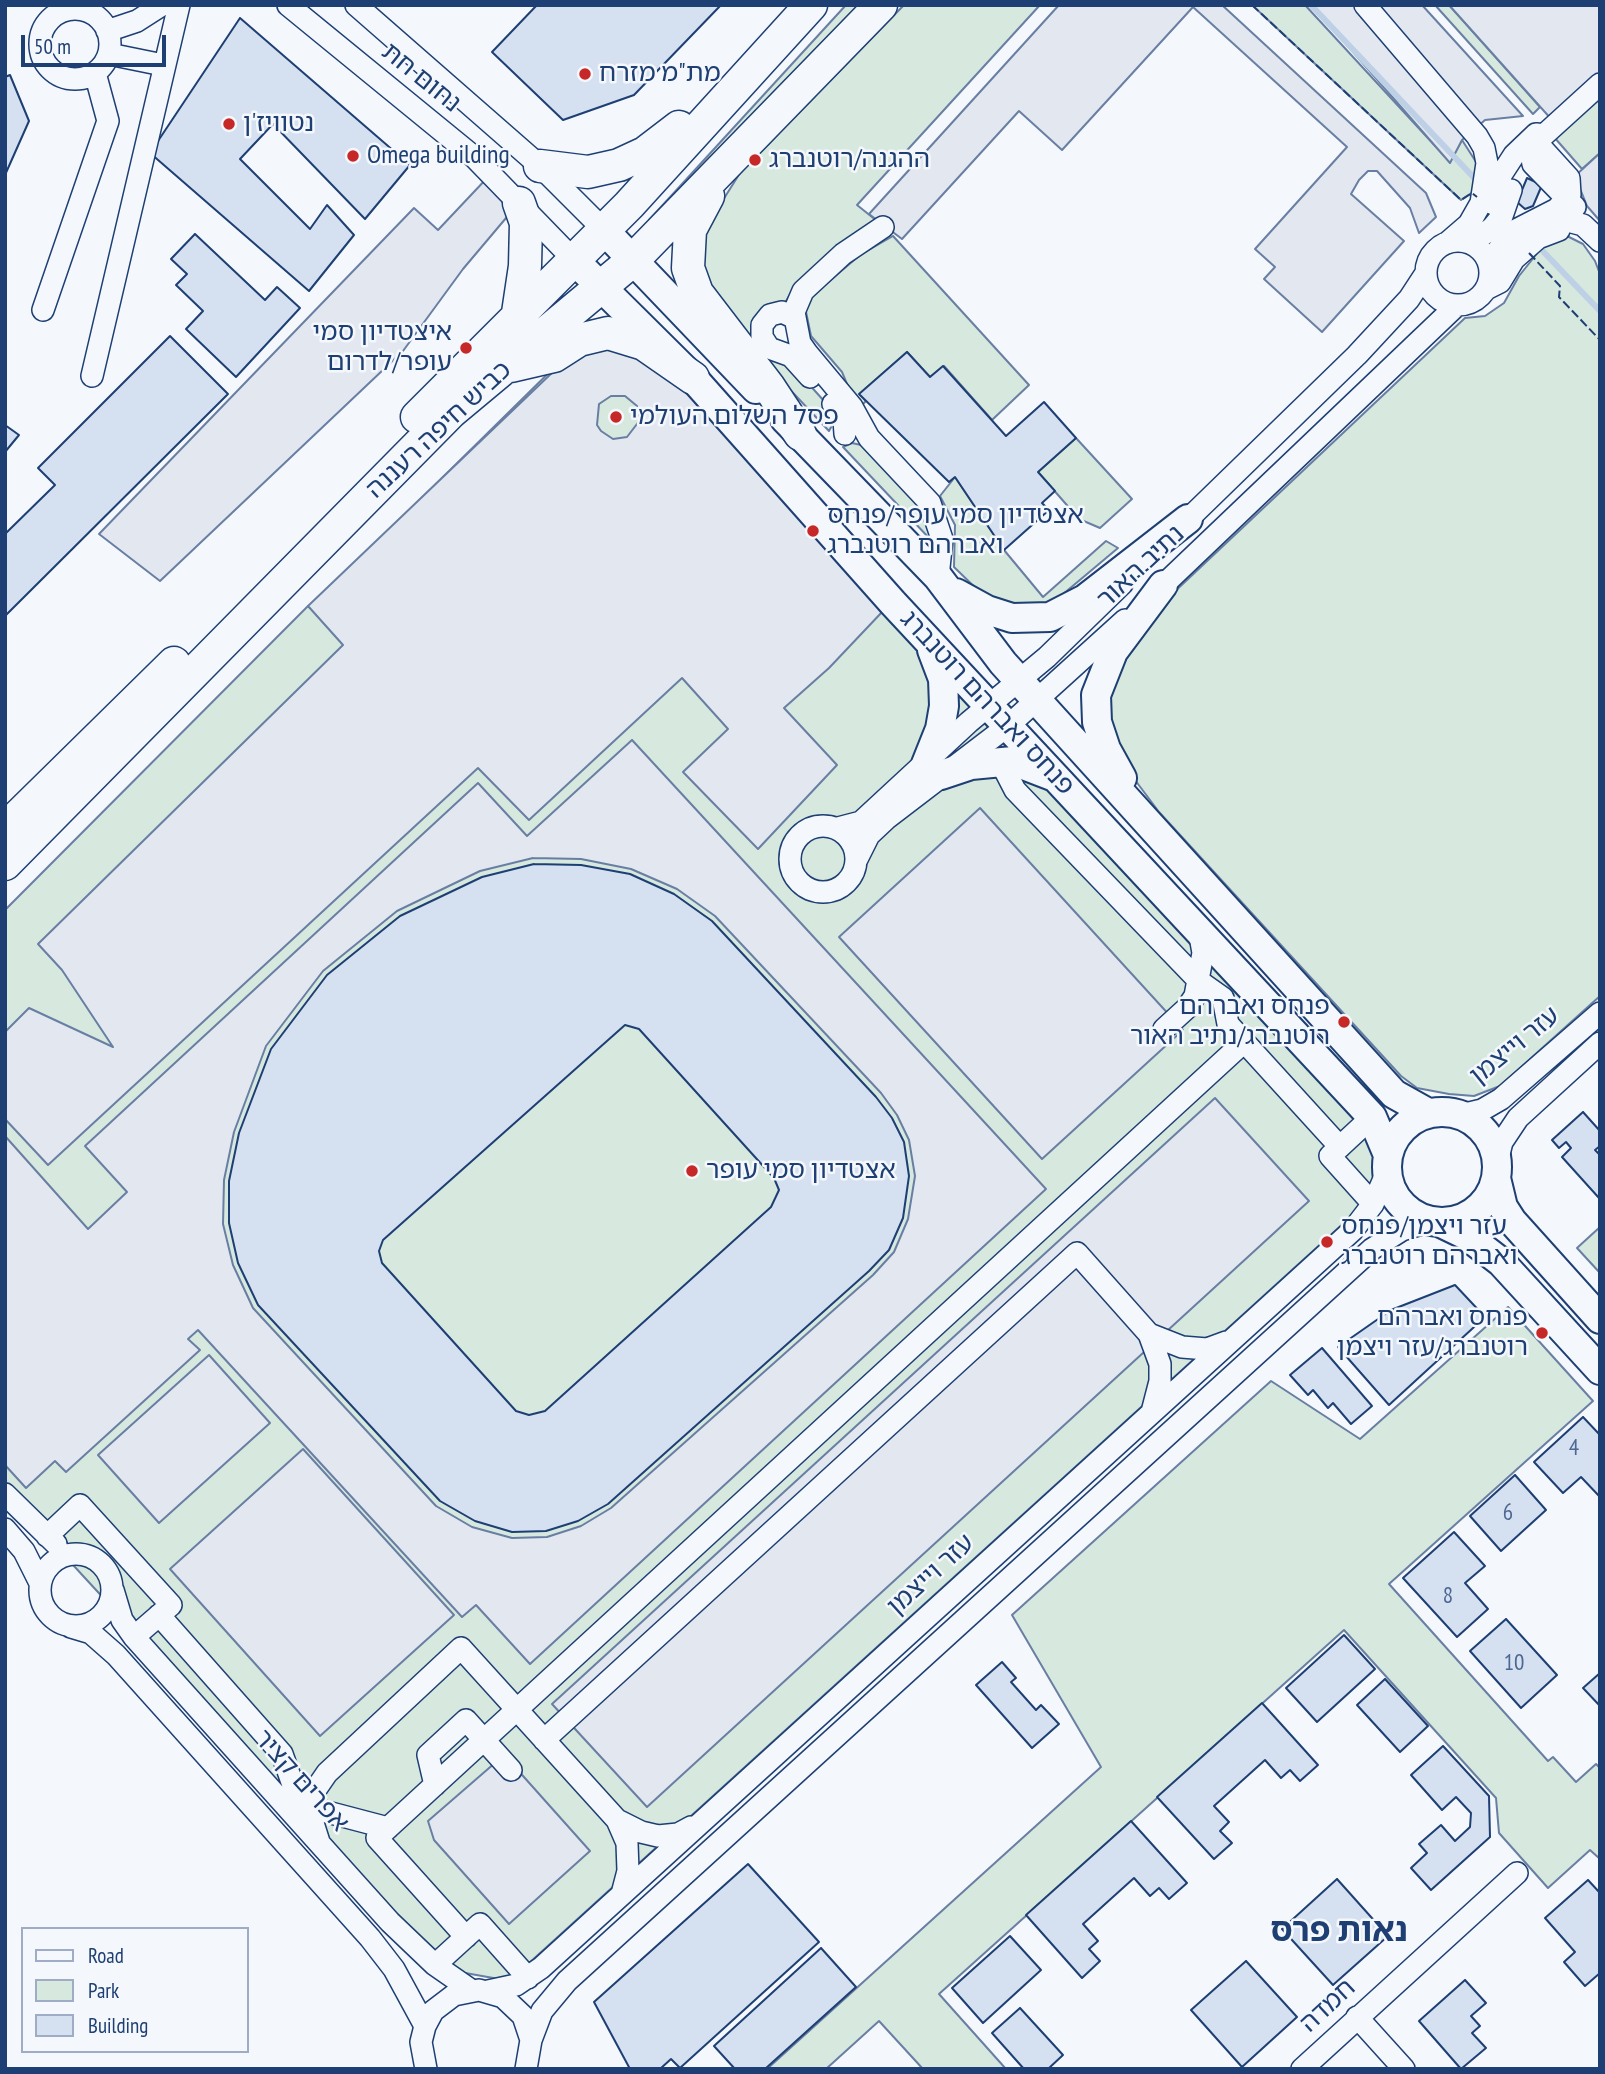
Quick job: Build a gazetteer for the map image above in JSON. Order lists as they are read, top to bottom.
{
  "streets": {
    "highway": ["כביש חיפה רעננה"],
    "main road": ["פנחס ואברהם רוטנברג"],
    "street": [
      "נחום חת",
      "נתיב האור",
      "עזר וייצמן",
      "אפרים קציר",
      "חמדה"
    ]
  },
  "crossings": [
    ["נחום חת", "כביש חיפה רעננה"],
    ["נחום חת", "פנחס ואברהם רוטנברג"],
    ["כביש חיפה רעננה", "פנחס ואברהם רוטנברג"],
    ["נתיב האור", "פנחס ואברהם רוטנברג"],
    ["פנחס ואברהם רוטנברג", "עזר וייצמן"],
    ["עזר וייצמן", "אפרים קציר"]
  ],
  "districts": ["נאות פרס"],
  "places": [
    "מת\"מ מזרח",
    "נטוויז'ן",
    "Omega building",
    "ההגנה/רוטנברג",
    "איצטדיון סמי עופר/לדרום",
    "פסל השלום העולמי",
    "אצטדיון סמי עופר/פנחס ואברהם רוטנברג",
    "פנחס ואברהם רוטנברג/נתיב האור",
    "אצטדיון סמי עופר",
    "עזר ויצמן/פנחס ואברהם רוטנברג",
    "פנחס ואברהם רוטנברג/עזר ויצמן"
  ],
  "house_numbers": [
    "4",
    "6",
    "8",
    "10"
  ],
  "legend": ["Road", "Park", "Building"],
  "scale_bar": "50 m"
}
